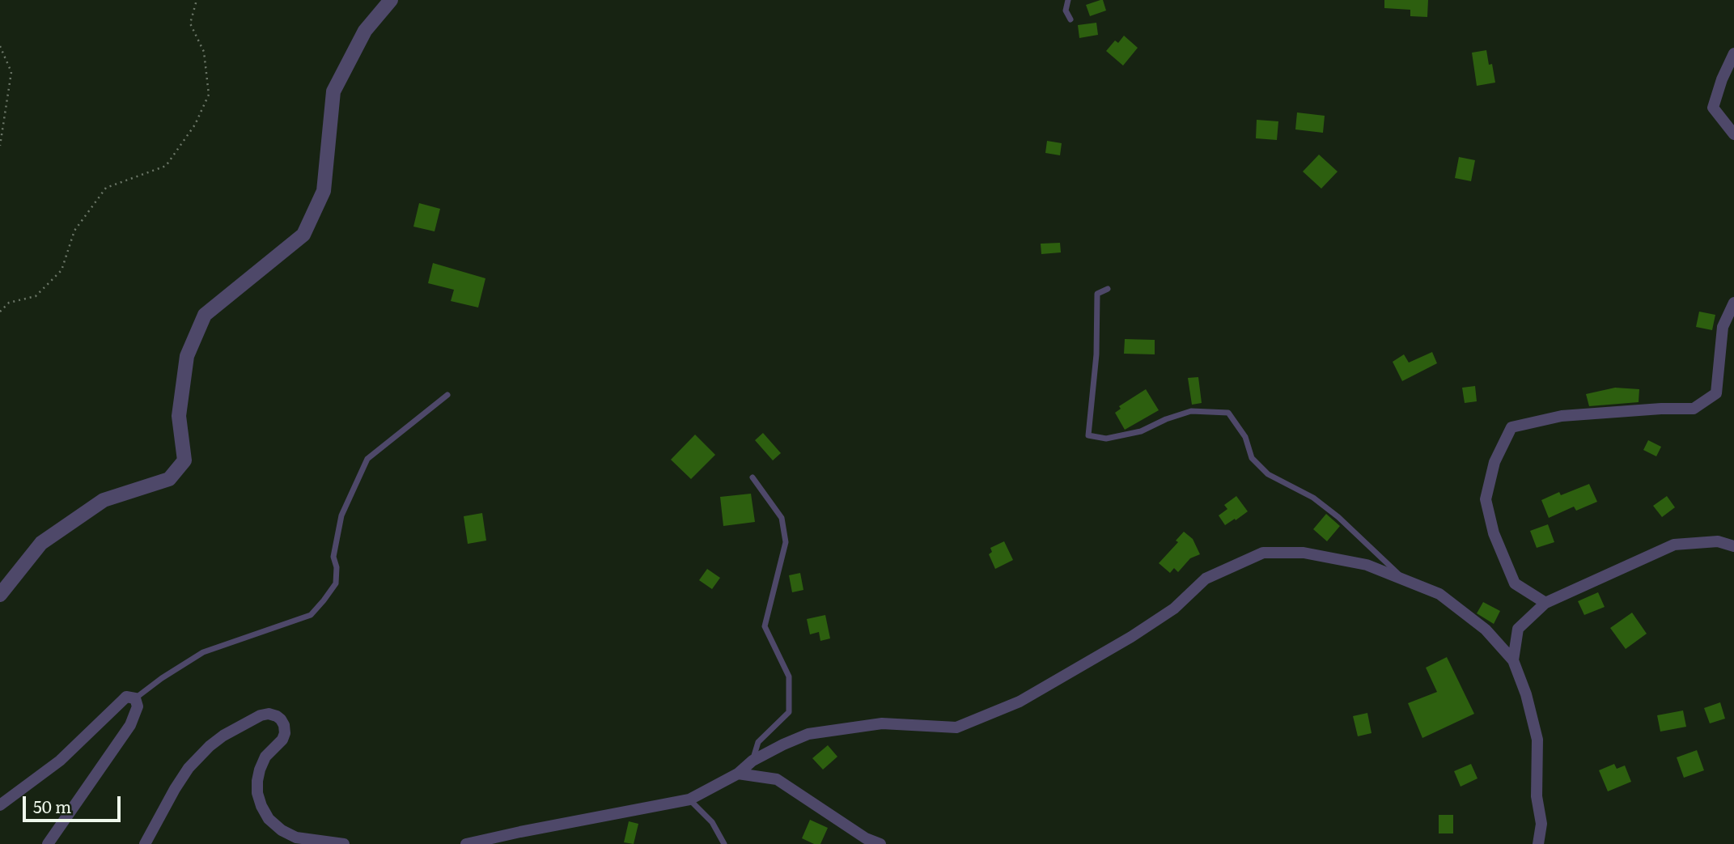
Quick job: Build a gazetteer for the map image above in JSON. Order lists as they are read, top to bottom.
{
  "scale_bar": "50 m"
}
